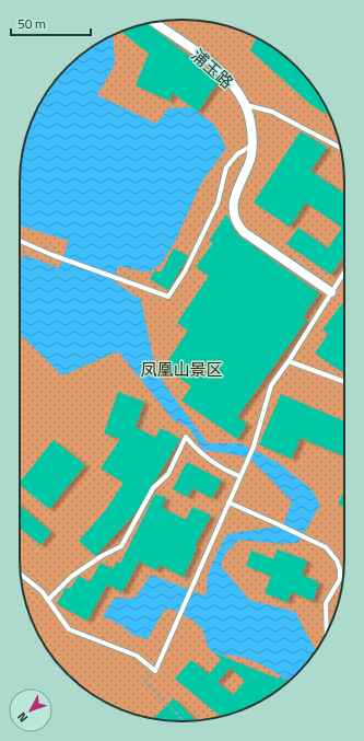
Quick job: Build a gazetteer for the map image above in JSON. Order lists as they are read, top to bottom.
{
  "streets": {
    "street": ["浦玉路"]
  },
  "parks": ["凤凰山景区"],
  "scale_bar": "50 m",
  "north": "bottom left"
}
